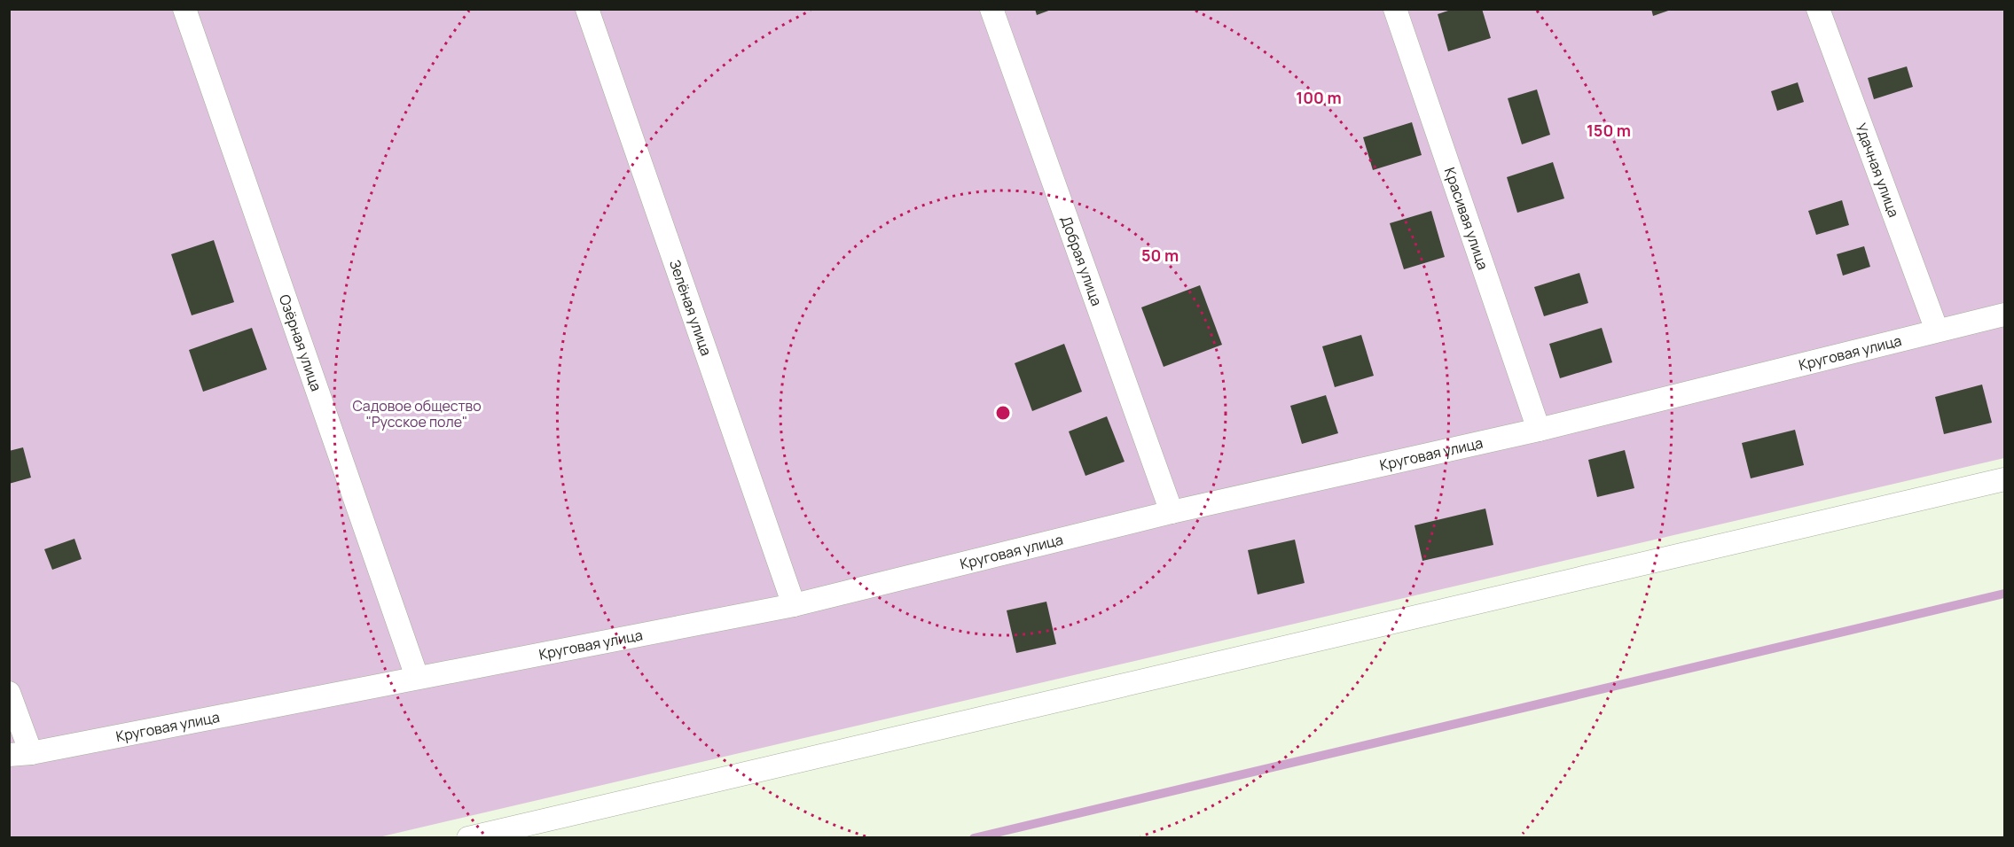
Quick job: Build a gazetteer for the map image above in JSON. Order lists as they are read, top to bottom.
{
  "streets": {
    "street": [
      "Удачная улица",
      "Красивая улица",
      "Добрая улица",
      "Зелёная улица",
      "Озёрная улица",
      "Круговая улица"
    ]
  },
  "crossings": [
    ["Удачная улица", "Круговая улица"],
    ["Красивая улица", "Круговая улица"],
    ["Добрая улица", "Круговая улица"],
    ["Зелёная улица", "Круговая улица"],
    ["Озёрная улица", "Круговая улица"]
  ],
  "parks": ["Садовое общество \"Русское поле\""],
  "rings": ["100 m", "150 m", "50 m"]
}
